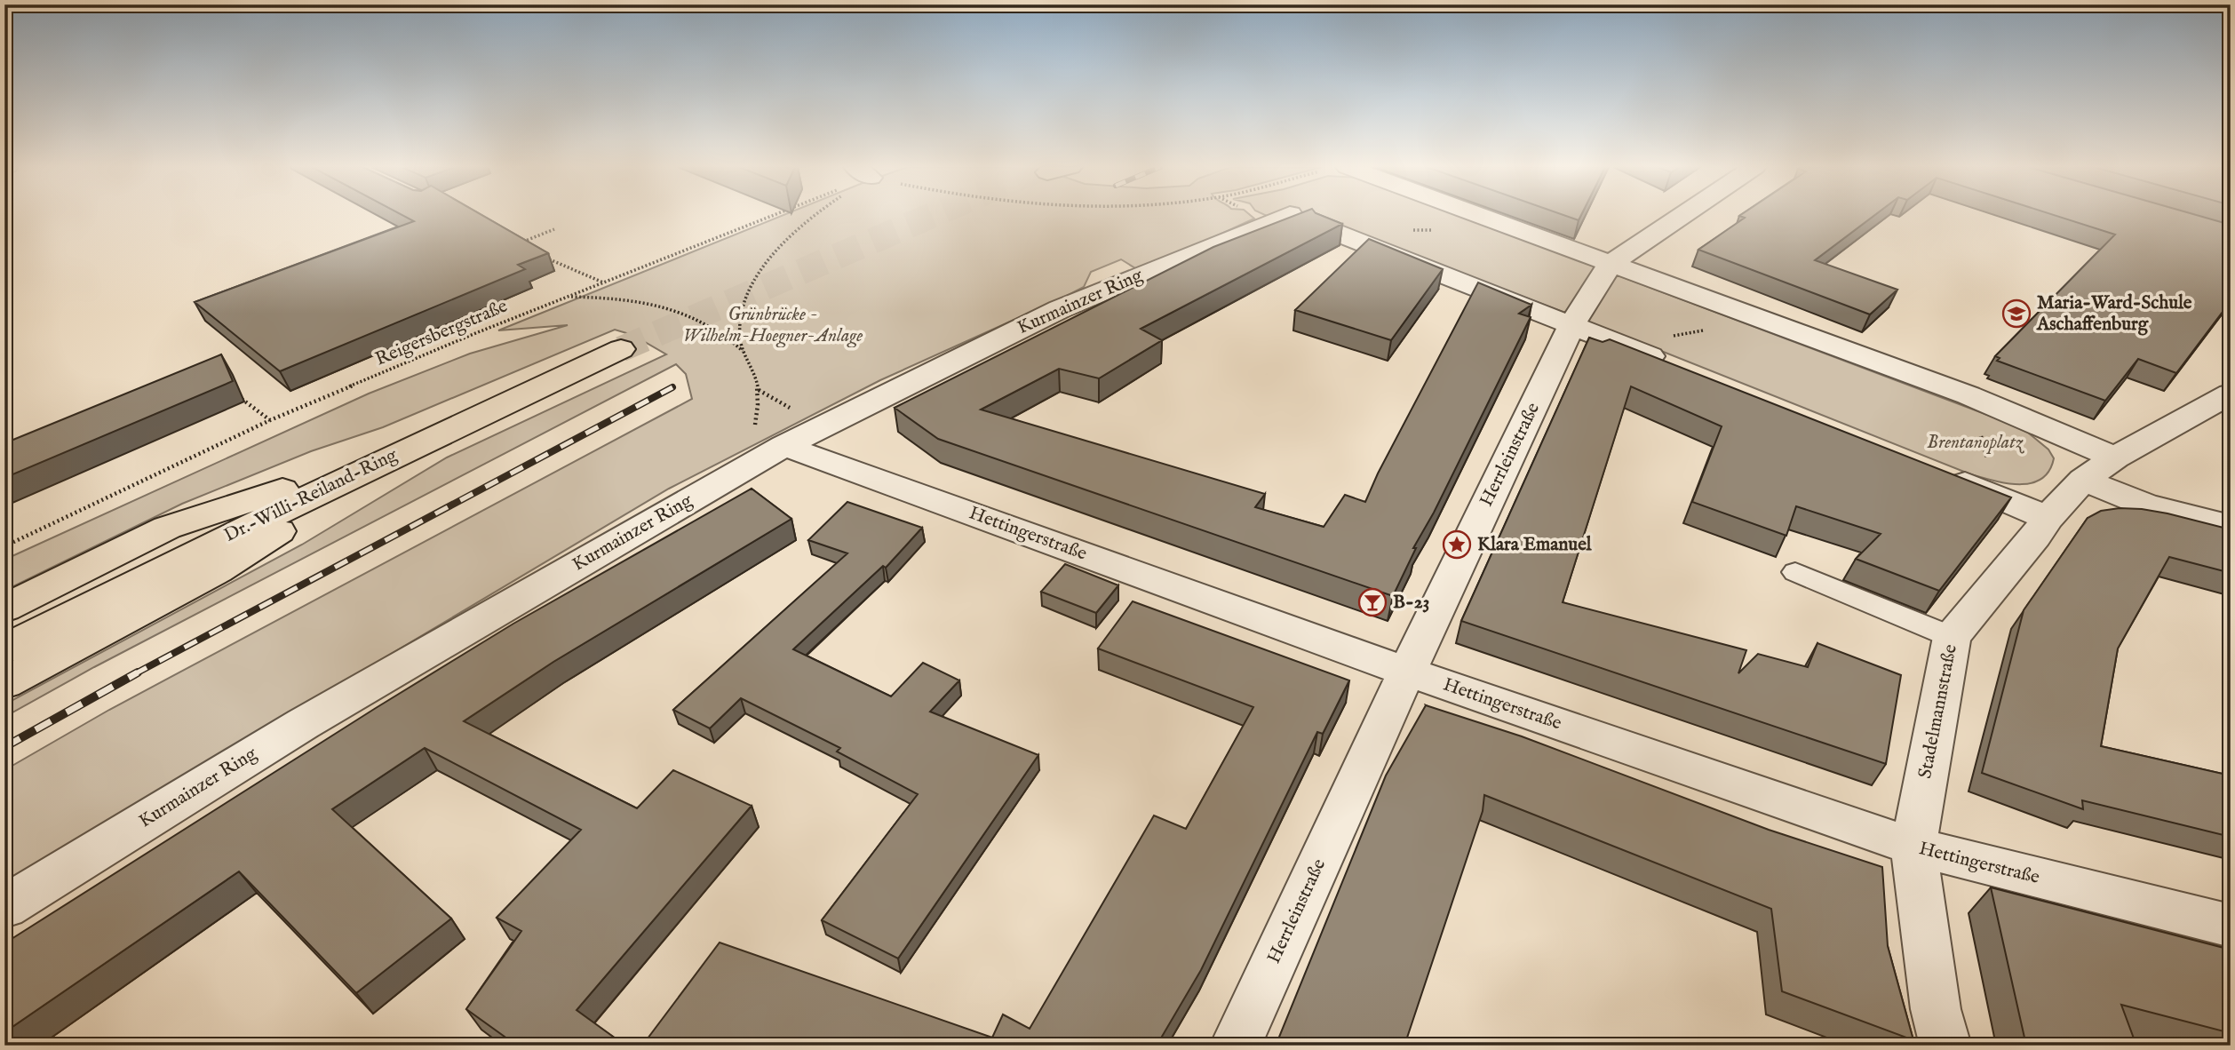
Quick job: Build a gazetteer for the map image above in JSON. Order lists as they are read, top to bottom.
{
  "streets": {
    "highway": ["Dr.-Willi-Reiland-Ring"],
    "street": [
      "Kurmainzer Ring",
      "Herrleinstraße",
      "Hettingerstraße",
      "Stadelmannstraße"
    ],
    "path": ["Reigersbergstraße"]
  },
  "crossings": [
    ["Kurmainzer Ring", "Hettingerstraße"],
    ["Herrleinstraße", "Hettingerstraße"],
    ["Hettingerstraße", "Stadelmannstraße"]
  ],
  "parks": ["Grünbrücke - Wilhelm-Hoegner-Anlage", "Brentanoplatz"],
  "places": {
    "school or university": ["Maria-Ward-Schule Aschaffenburg"],
    "place": ["Klara Emanuel"],
    "bar": ["B-23"]
  }
}
